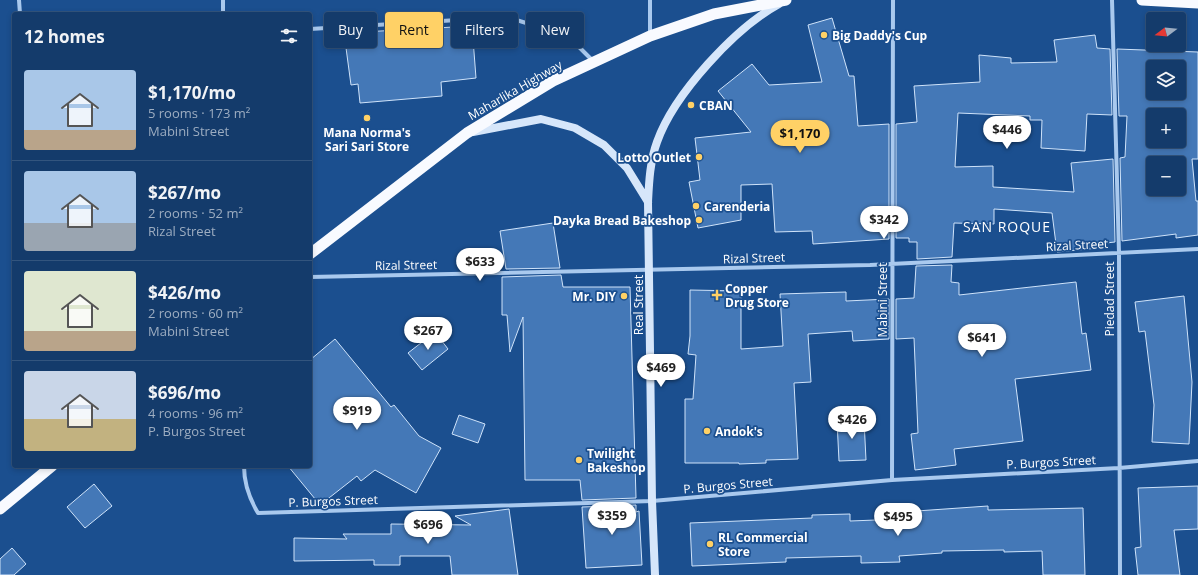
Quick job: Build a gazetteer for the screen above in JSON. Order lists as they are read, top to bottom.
{
  "streets": {
    "highway": ["Maharlika Highway"],
    "main road": ["Real Street"],
    "street": [
      "Rizal Street",
      "Piedad Street",
      "Mabini Street",
      "P. Burgos Street"
    ]
  },
  "crossings": [
    ["Maharlika Highway", "Real Street"],
    ["Rizal Street", "Piedad Street"],
    ["Rizal Street", "Mabini Street"],
    ["Rizal Street", "Real Street"],
    ["Piedad Street", "P. Burgos Street"],
    ["Mabini Street", "P. Burgos Street"],
    ["Real Street", "P. Burgos Street"]
  ],
  "districts": ["SAN ROQUE"],
  "places": {
    "other": [
      "Big Daddy's Cup",
      "CBAN",
      "Mana Norma's Sari Sari Store",
      "Lotto Outlet",
      "Carenderia",
      "Dayka Bread Bakeshop",
      "Mr. DIY",
      "Andok's",
      "Twilight Bakeshop",
      "RL Commercial Store"
    ],
    "health": ["Copper Drug Store"]
  },
  "north": "left",
  "page": {
    "map_buttons": ["+", "−"],
    "chip": [
      "Buy",
      "Rent",
      "Filters",
      "New"
    ],
    "heading": "12 homes",
    "list": [
      {
        "name": "$1,170/mo",
        "note": "5 rooms · 173 m² · Mabini Street"
      },
      {
        "name": "$267/mo",
        "note": "2 rooms · 52 m² · Rizal Street"
      },
      {
        "name": "$426/mo",
        "note": "2 rooms · 60 m² · Mabini Street"
      },
      {
        "name": "$696/mo",
        "note": "4 rooms · 96 m² · P. Burgos Street"
      }
    ],
    "price": [
      "$446",
      "$1,170",
      "$342",
      "$633",
      "$267",
      "$641",
      "$469",
      "$919",
      "$426",
      "$359",
      "$495",
      "$696"
    ]
  }
}
